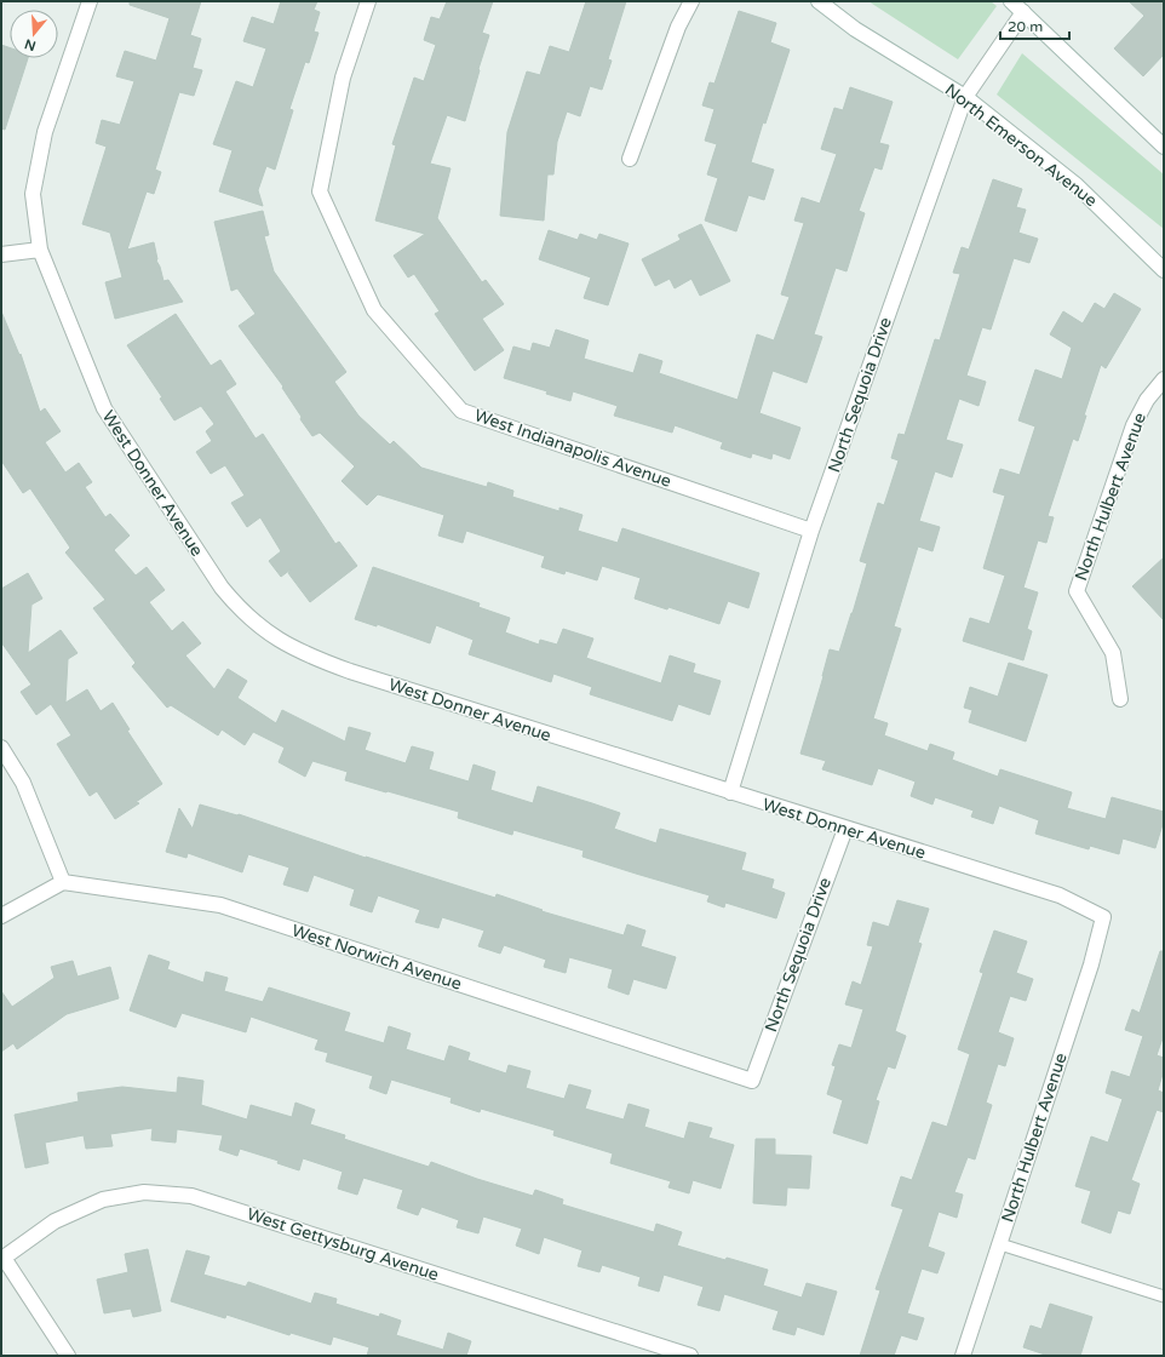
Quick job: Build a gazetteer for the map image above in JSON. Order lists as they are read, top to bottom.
{
  "streets": {
    "street": [
      "North Emerson Avenue",
      "North Sequoia Drive",
      "West Indianapolis Avenue",
      "West Donner Avenue",
      "North Hulbert Avenue",
      "West Norwich Avenue",
      "West Gettysburg Avenue"
    ]
  },
  "crossings": [
    ["North Emerson Avenue", "North Sequoia Drive"],
    ["North Sequoia Drive", "West Indianapolis Avenue"],
    ["North Sequoia Drive", "West Donner Avenue"],
    ["North Sequoia Drive", "West Norwich Avenue"],
    ["West Donner Avenue", "North Hulbert Avenue"]
  ],
  "scale_bar": "20 m",
  "north": "bottom"
}
